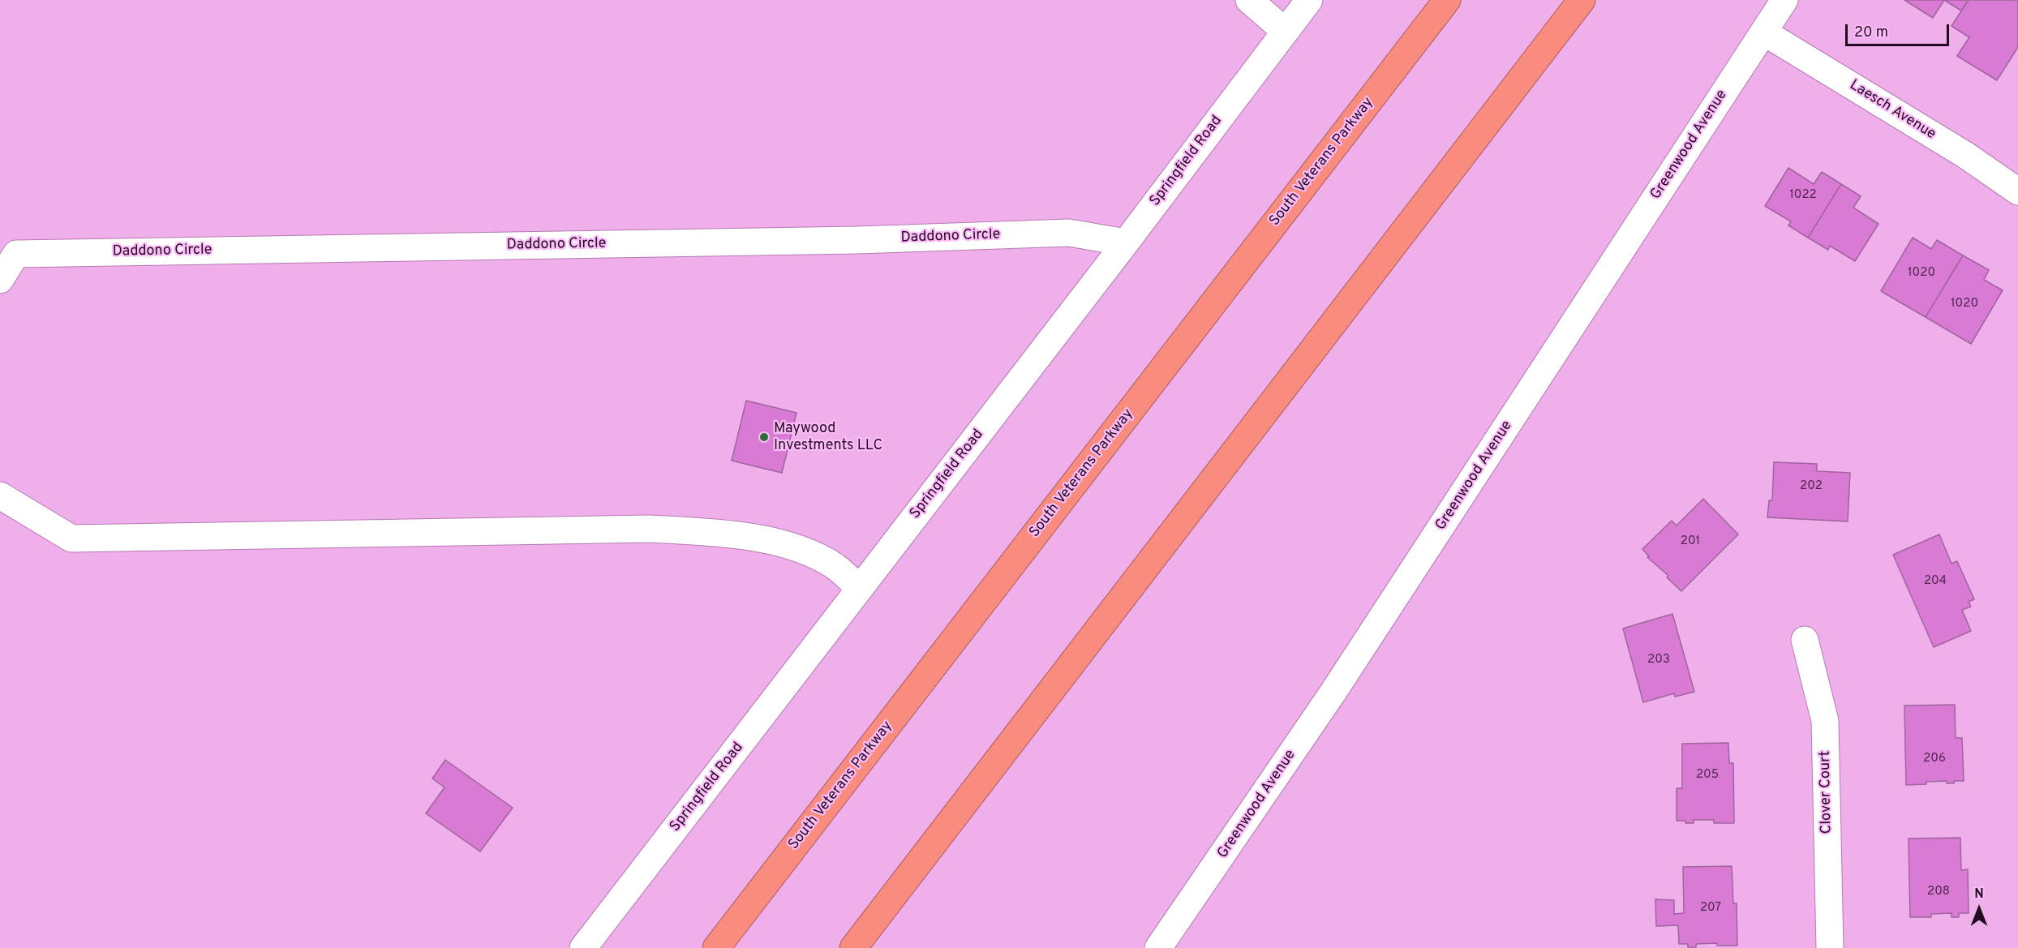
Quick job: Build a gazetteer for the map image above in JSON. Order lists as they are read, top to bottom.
{
  "streets": {
    "highway": ["South Veterans Parkway"],
    "street": [
      "Laesch Avenue",
      "Greenwood Avenue",
      "Springfield Road",
      "Daddono Circle",
      "Clover Court"
    ]
  },
  "crossings": [
    ["Laesch Avenue", "Greenwood Avenue"],
    ["Springfield Road", "Daddono Circle"]
  ],
  "places": ["Maywood Investments LLC"],
  "house_numbers": [
    "1022",
    "1020",
    "1020",
    "202",
    "201",
    "204",
    "203",
    "206",
    "205",
    "208",
    "207"
  ],
  "scale_bar": "20 m",
  "north": "top"
}
